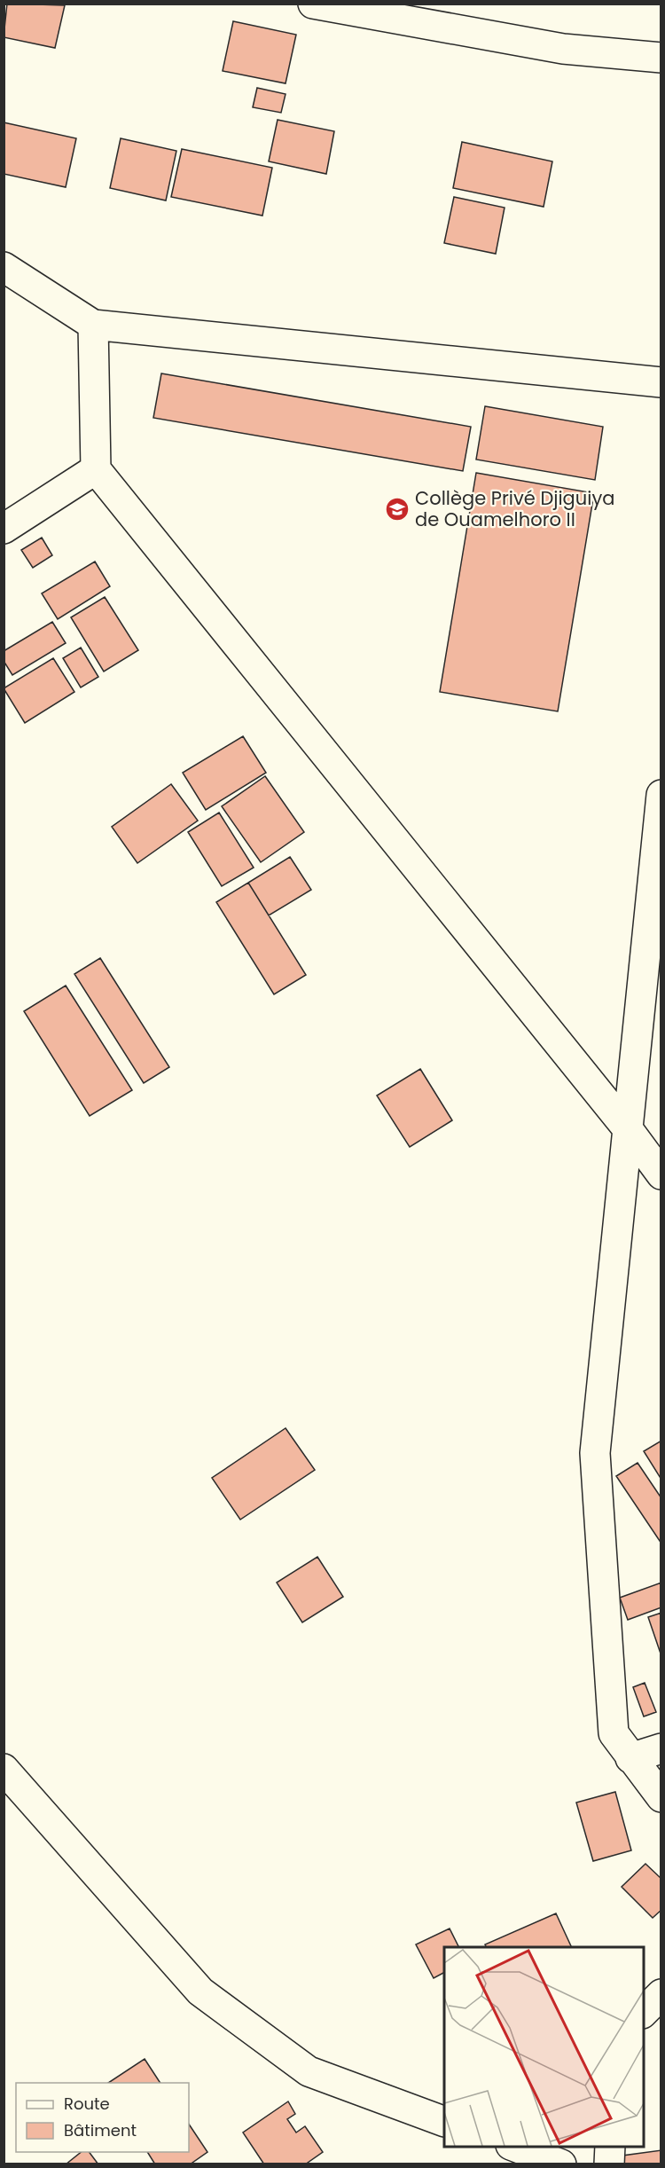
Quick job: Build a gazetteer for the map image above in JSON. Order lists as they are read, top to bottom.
{
  "places": {
    "school or university": ["Collège Privé Djiguiya de Ouamelhoro II"]
  },
  "legend": ["Route", "Bâtiment"]
}
